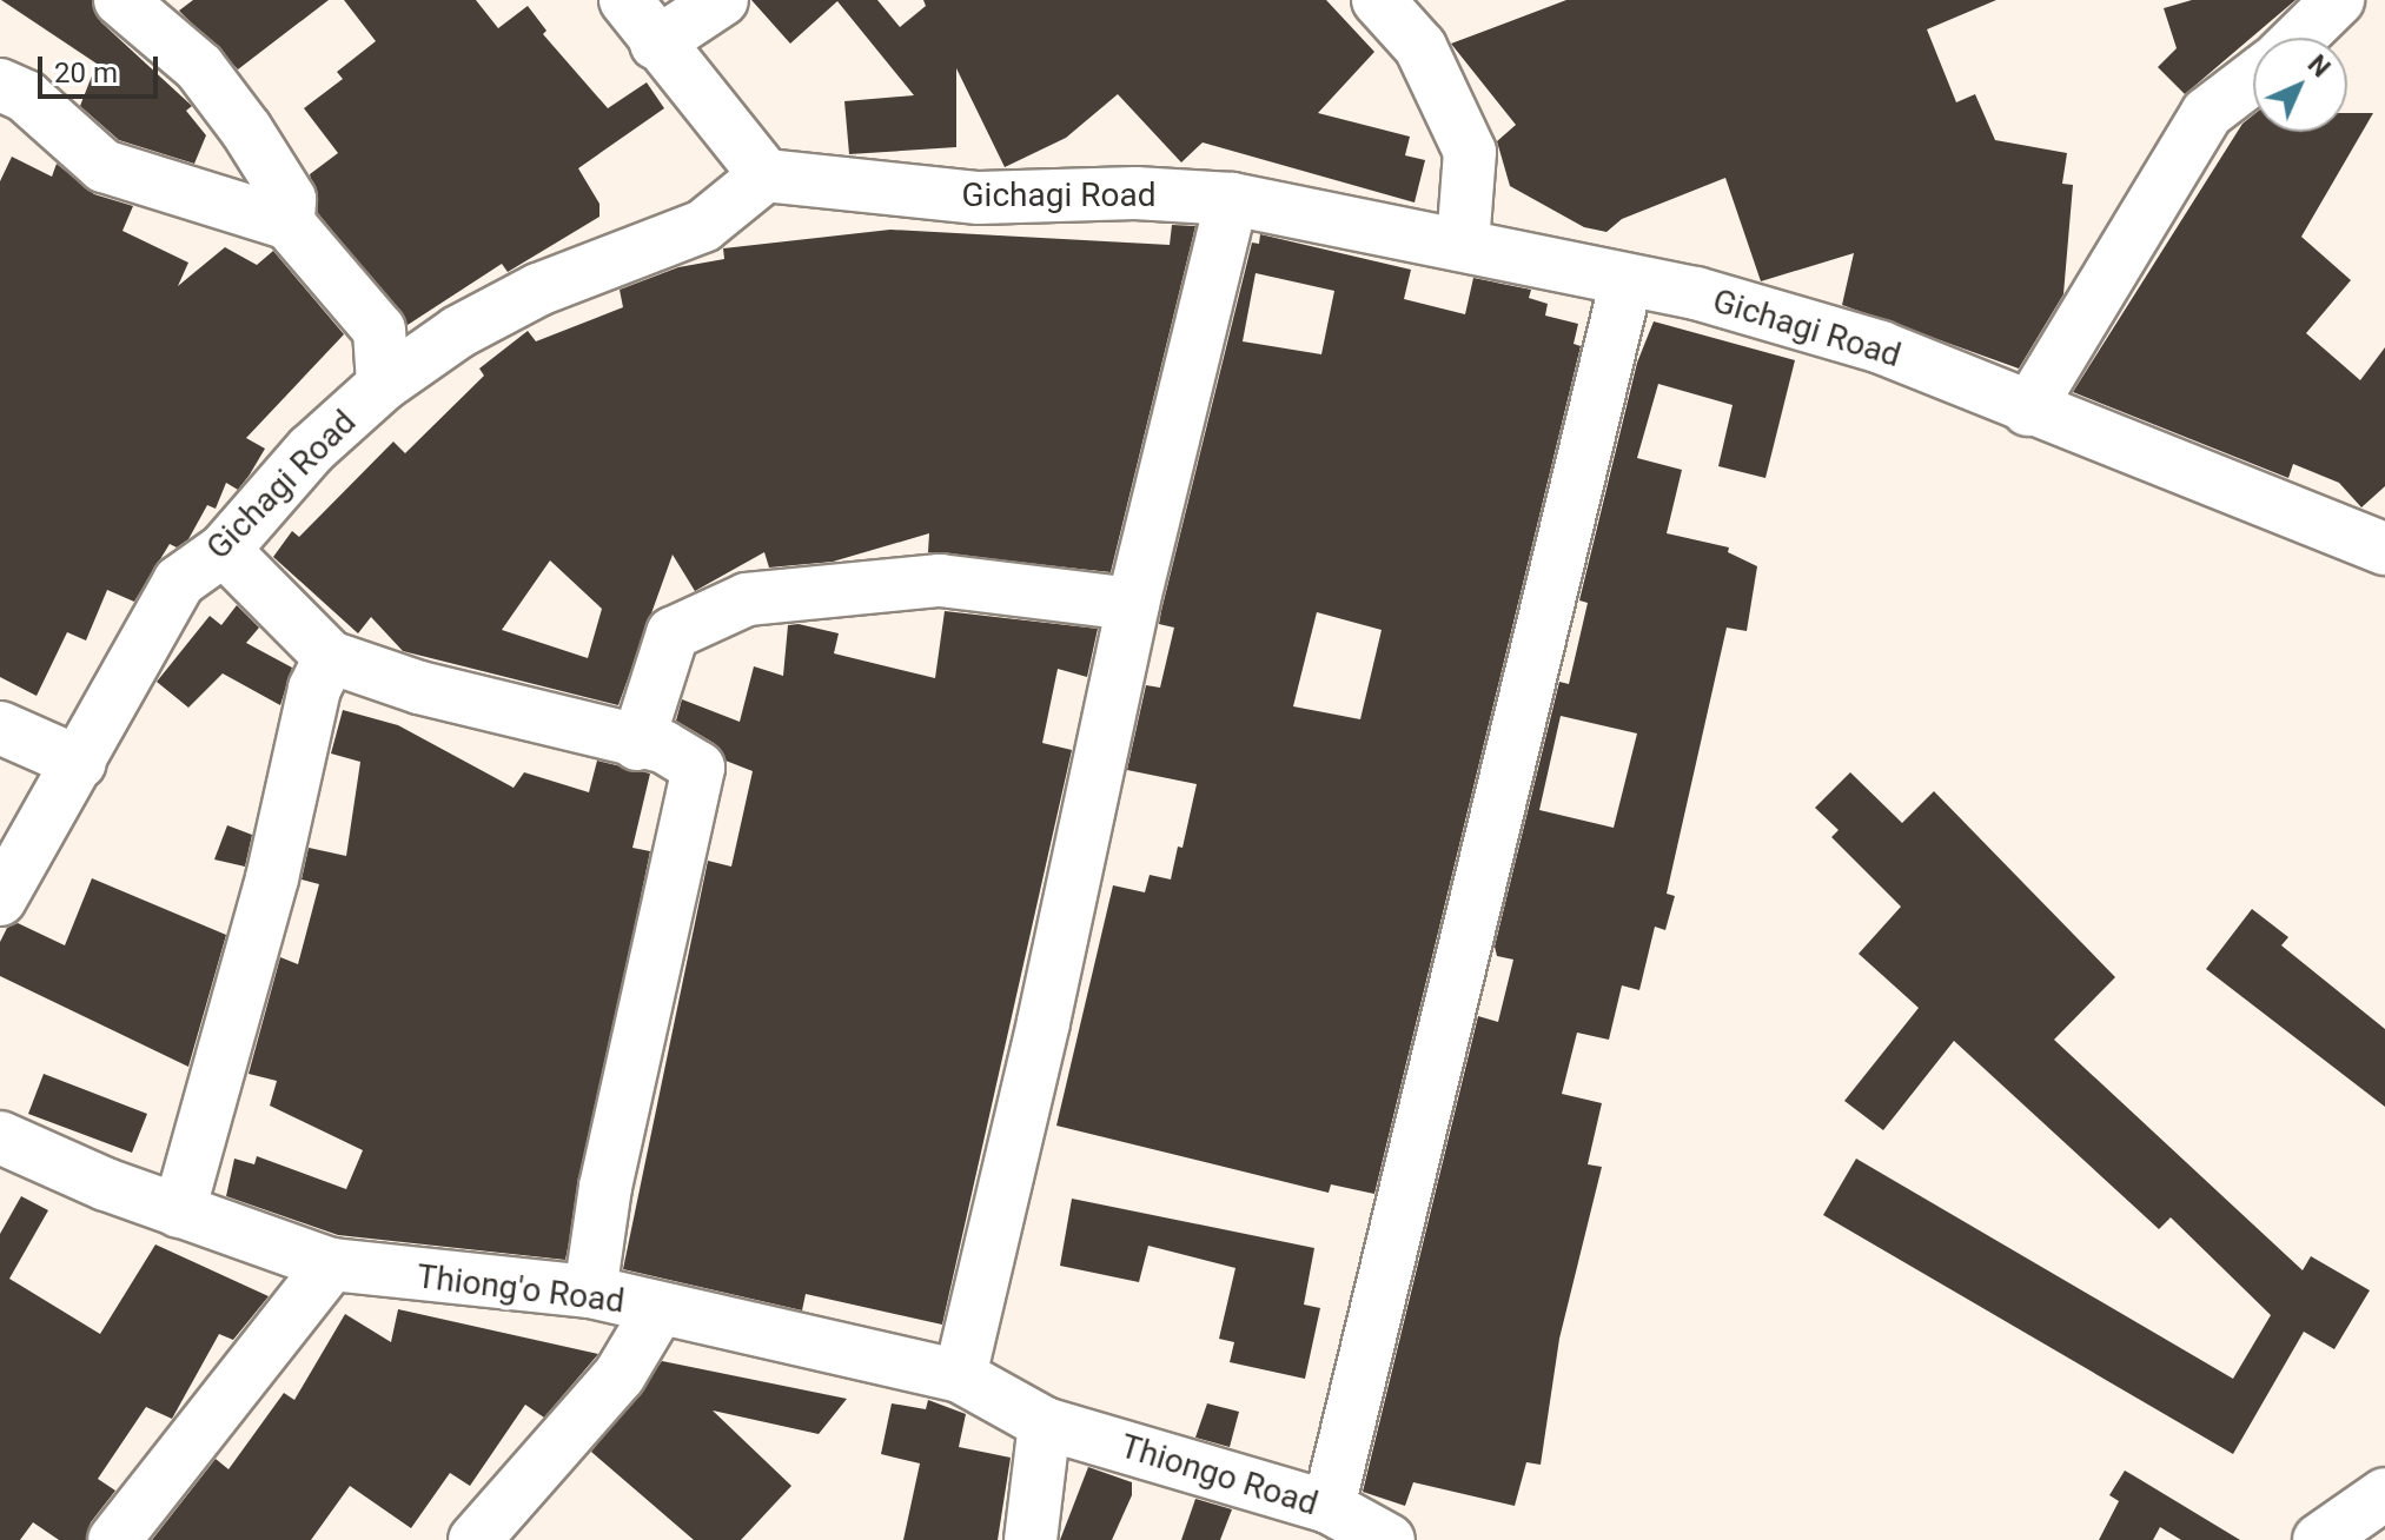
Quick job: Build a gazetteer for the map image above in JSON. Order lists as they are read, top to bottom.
{
  "streets": {
    "street": ["Gichagi Road", "Thiong'o Road", "Thiongo Road"]
  },
  "crossings": [
    ["Thiong'o Road", "Thiongo Road"]
  ],
  "scale_bar": "20 m",
  "north": "top right"
}
